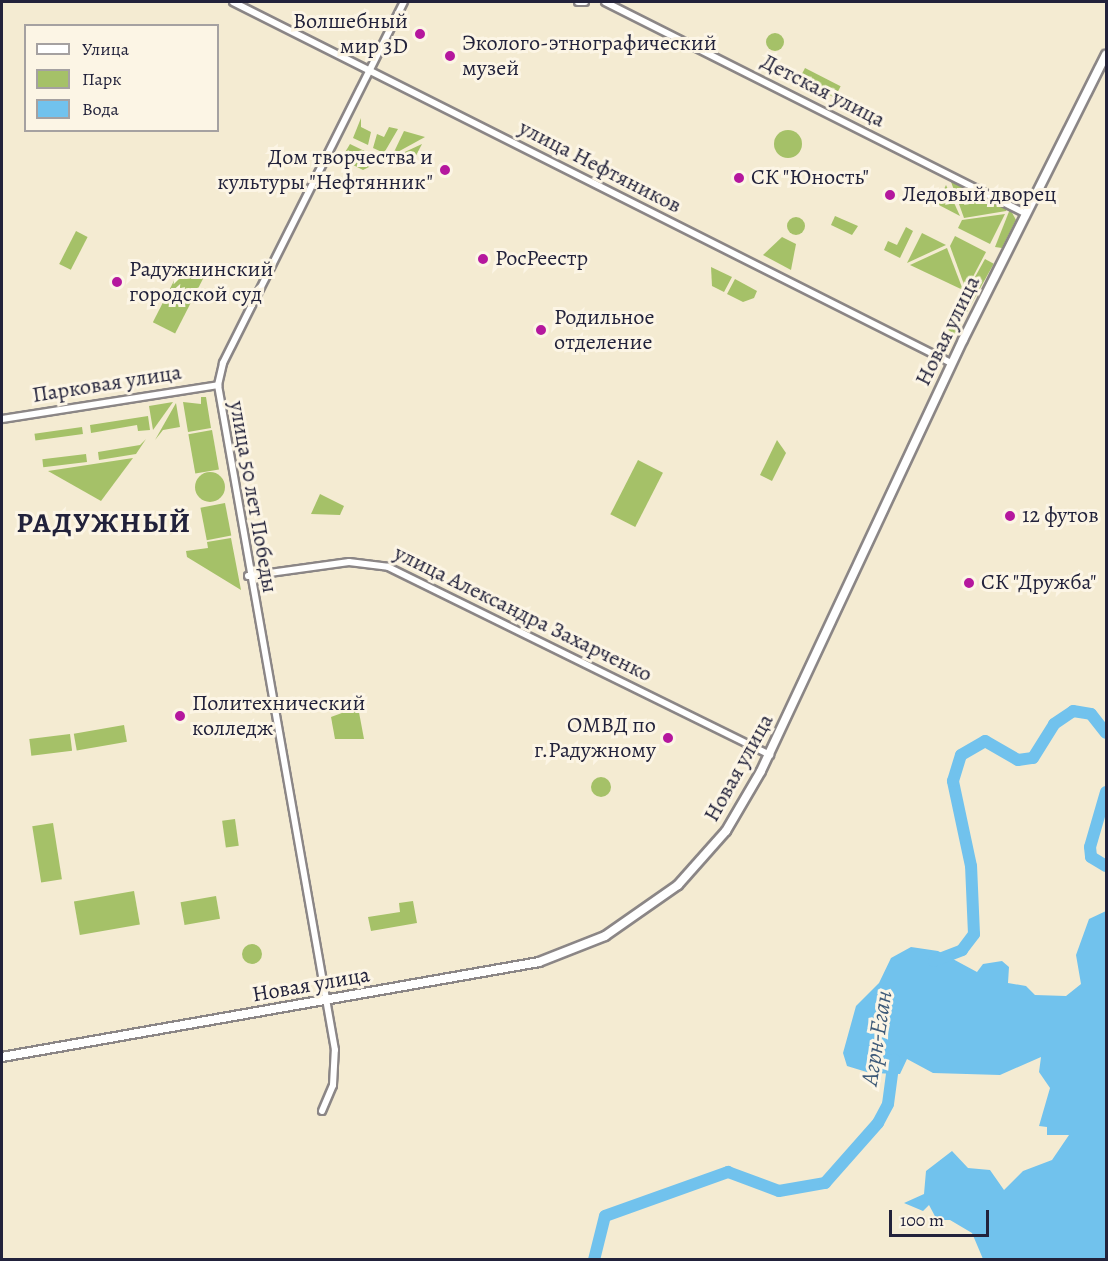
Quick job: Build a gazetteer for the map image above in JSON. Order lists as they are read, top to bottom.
{
  "streets": {
    "street": [
      "Детская улица",
      "улица Нефтяников",
      "Новая улица",
      "Парковая улица",
      "улица 50 лет Победы",
      "улица Александра Захарченко"
    ]
  },
  "crossings": [
    ["Детская улица", "Новая улица"],
    ["улица Нефтяников", "Новая улица"],
    ["улица Нефтяников", "улица 50 лет Победы"],
    ["Новая улица", "улица 50 лет Победы"],
    ["Новая улица", "улица Александра Захарченко"],
    ["Парковая улица", "улица 50 лет Победы"],
    ["улица 50 лет Победы", "улица Александра Захарченко"]
  ],
  "districts": ["РАДУЖНЫЙ"],
  "water": ["Агрн-Еган"],
  "places": [
    "Волшебный мир 3D",
    "Эколого-этнографический музей",
    "Дом творчества и культуры \"Нефтянник\"",
    "СК \"Юность\"",
    "Ледовый дворец",
    "РосРеестр",
    "Радужнинский городской суд",
    "Родильное отделение",
    "12 футов",
    "СК \"Дружба\"",
    "Политехнический колледж",
    "ОМВД по г.Радужному"
  ],
  "legend": ["Улица", "Парк", "Вода"],
  "scale_bar": "100 m"
}
